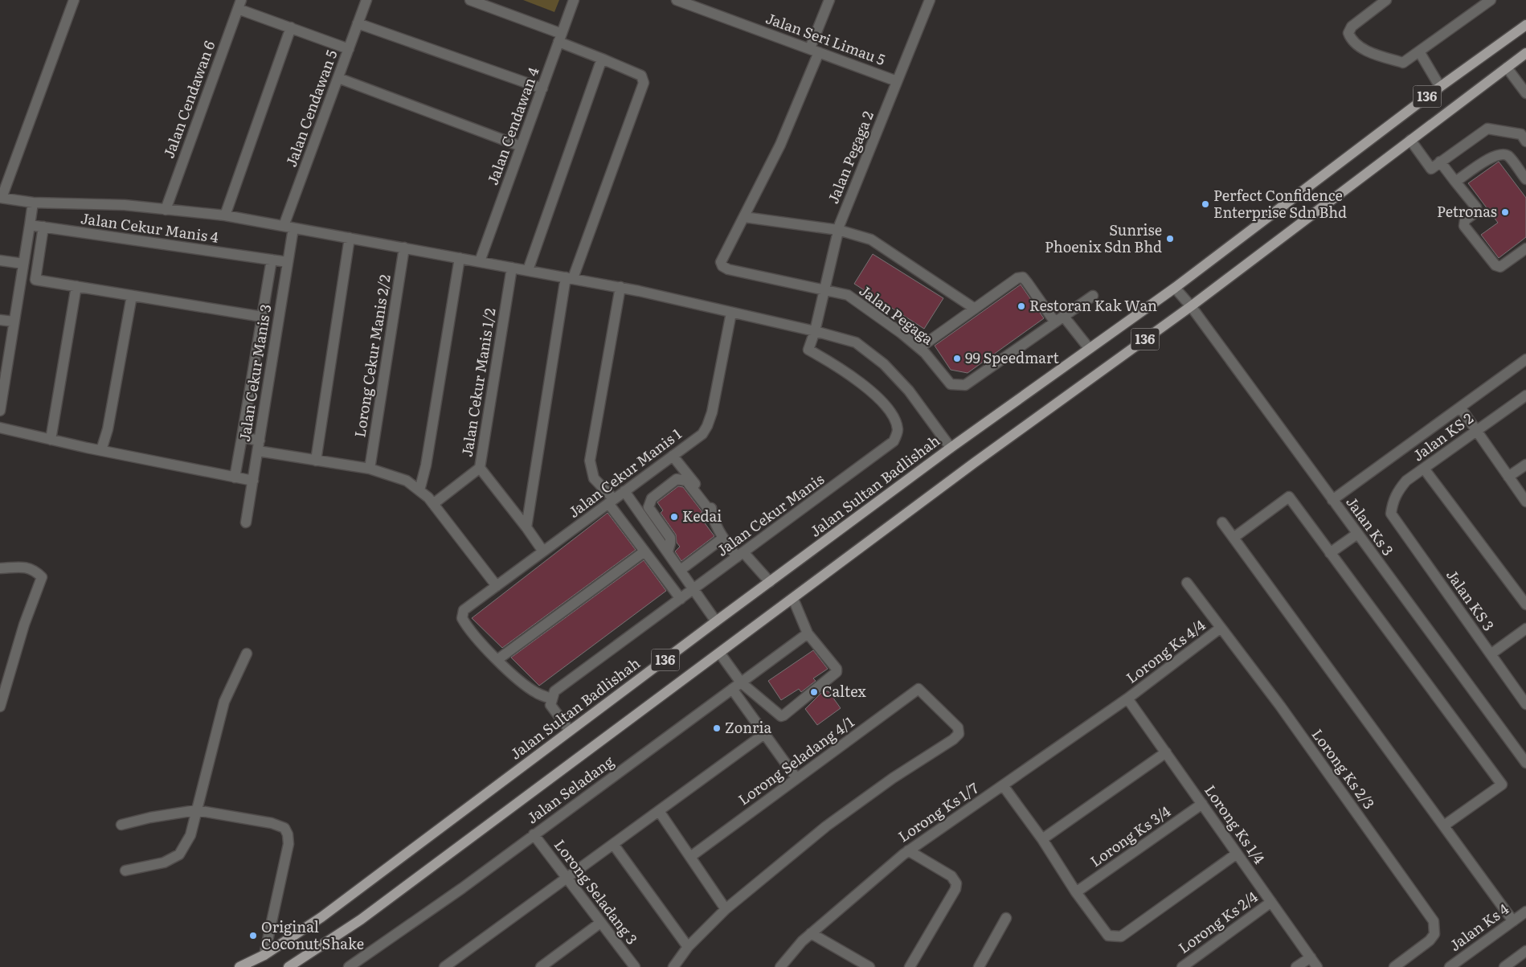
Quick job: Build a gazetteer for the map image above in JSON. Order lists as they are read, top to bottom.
{
  "streets": {
    "main road": ["136", "Jalan Sultan Badlishah"],
    "street": [
      "Jalan Seri Limau 5",
      "Jalan Cendawan 6",
      "Jalan Cendawan 5",
      "Jalan Cendawan 4",
      "Jalan Pegaga 2",
      "Jalan Cekur Manis 4",
      "Jalan Pegaga",
      "Lorong Cekur Manis 2/2",
      "Jalan Cekur Manis 3",
      "Jalan Cekur Manis 1/2",
      "Jalan KS 2",
      "Jalan Cekur Manis 1",
      "Jalan Cekur Manis",
      "Jalan Ks 3",
      "Jalan KS 3",
      "Lorong Ks 4/4",
      "Lorong Seladang 4/1",
      "Lorong Ks 2/3",
      "Jalan Seladang",
      "Lorong Ks 1/7",
      "Lorong Ks 1/4",
      "Lorong Ks 3/4",
      "Lorong Seladang 3",
      "Lorong Ks 2/4",
      "Jalan Ks 4"
    ]
  },
  "crossings": [
    ["Jalan Seri Limau 5", "Jalan Pegaga 2"],
    ["136", "Jalan Ks 3"],
    ["Jalan Cendawan 5", "Jalan Cekur Manis 3"],
    ["Jalan Pegaga 2", "Jalan Pegaga"],
    ["Jalan Pegaga 2", "Jalan Cekur Manis"],
    ["Jalan Cekur Manis 4", "Jalan Cekur Manis 3"],
    ["Jalan KS 2", "Jalan KS 3"],
    ["Jalan Sultan Badlishah", "Jalan Ks 3"],
    ["Lorong Ks 4/4", "Lorong Ks 2/3"],
    ["Lorong Ks 4/4", "Lorong Ks 1/7"],
    ["Lorong Ks 4/4", "Lorong Ks 1/4"],
    ["Jalan Seladang", "Lorong Seladang 3"],
    ["Lorong Ks 1/7", "Lorong Ks 1/4"],
    ["Lorong Ks 1/4", "Lorong Ks 3/4"],
    ["Lorong Ks 1/4", "Lorong Ks 2/4"]
  ],
  "places": [
    "Perfect Confidence Enterprise Sdn Bhd",
    "Petronas",
    "Sunrise Phoenix Sdn Bhd",
    "Restoran Kak Wan",
    "99 Speedmart",
    "Kedai",
    "Caltex",
    "Zonria",
    "Original Coconut Shake"
  ]
}
